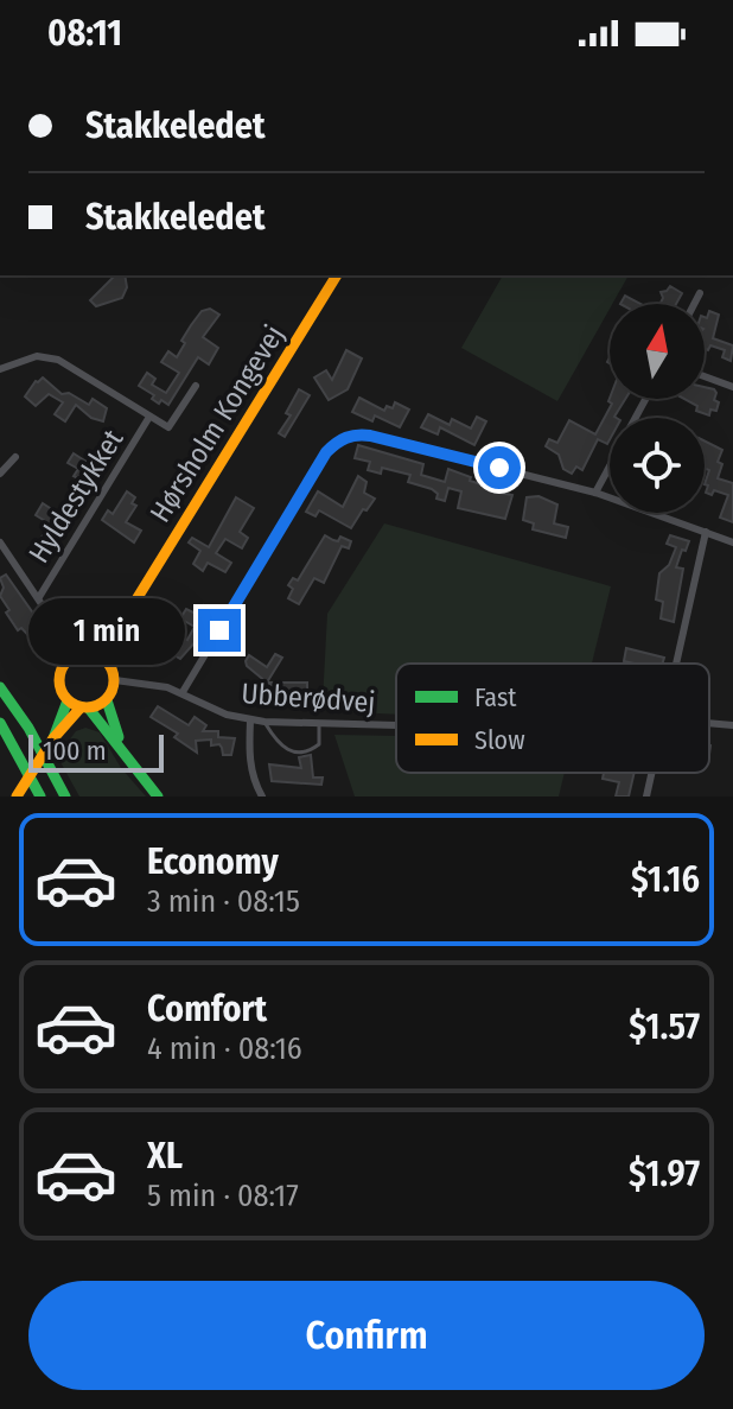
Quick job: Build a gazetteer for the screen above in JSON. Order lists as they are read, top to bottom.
{
  "streets": {
    "main road": ["Hørsholm Kongevej"],
    "street": ["Hyldestykket", "Ubberødvej"]
  },
  "crossings": [
    ["Hørsholm Kongevej", "Hyldestykket"],
    ["Hørsholm Kongevej", "Ubberødvej"],
    ["Hyldestykket", "Ubberødvej"]
  ],
  "legend": ["Fast", "Slow"],
  "scale_bar": "100 m",
  "north": "top",
  "page": {
    "status": "08:11",
    "banner": ["Stakkeledet", "Stakkeledet"],
    "bubble": "1 min",
    "scale": "100 m",
    "list": [
      {
        "name": "Economy",
        "note": "3 min · 08:15",
        "value": "$1.16"
      },
      {
        "name": "Comfort",
        "note": "4 min · 08:16",
        "value": "$1.57"
      },
      {
        "name": "XL",
        "note": "5 min · 08:17",
        "value": "$1.97"
      }
    ],
    "buttons": "Confirm"
  }
}
